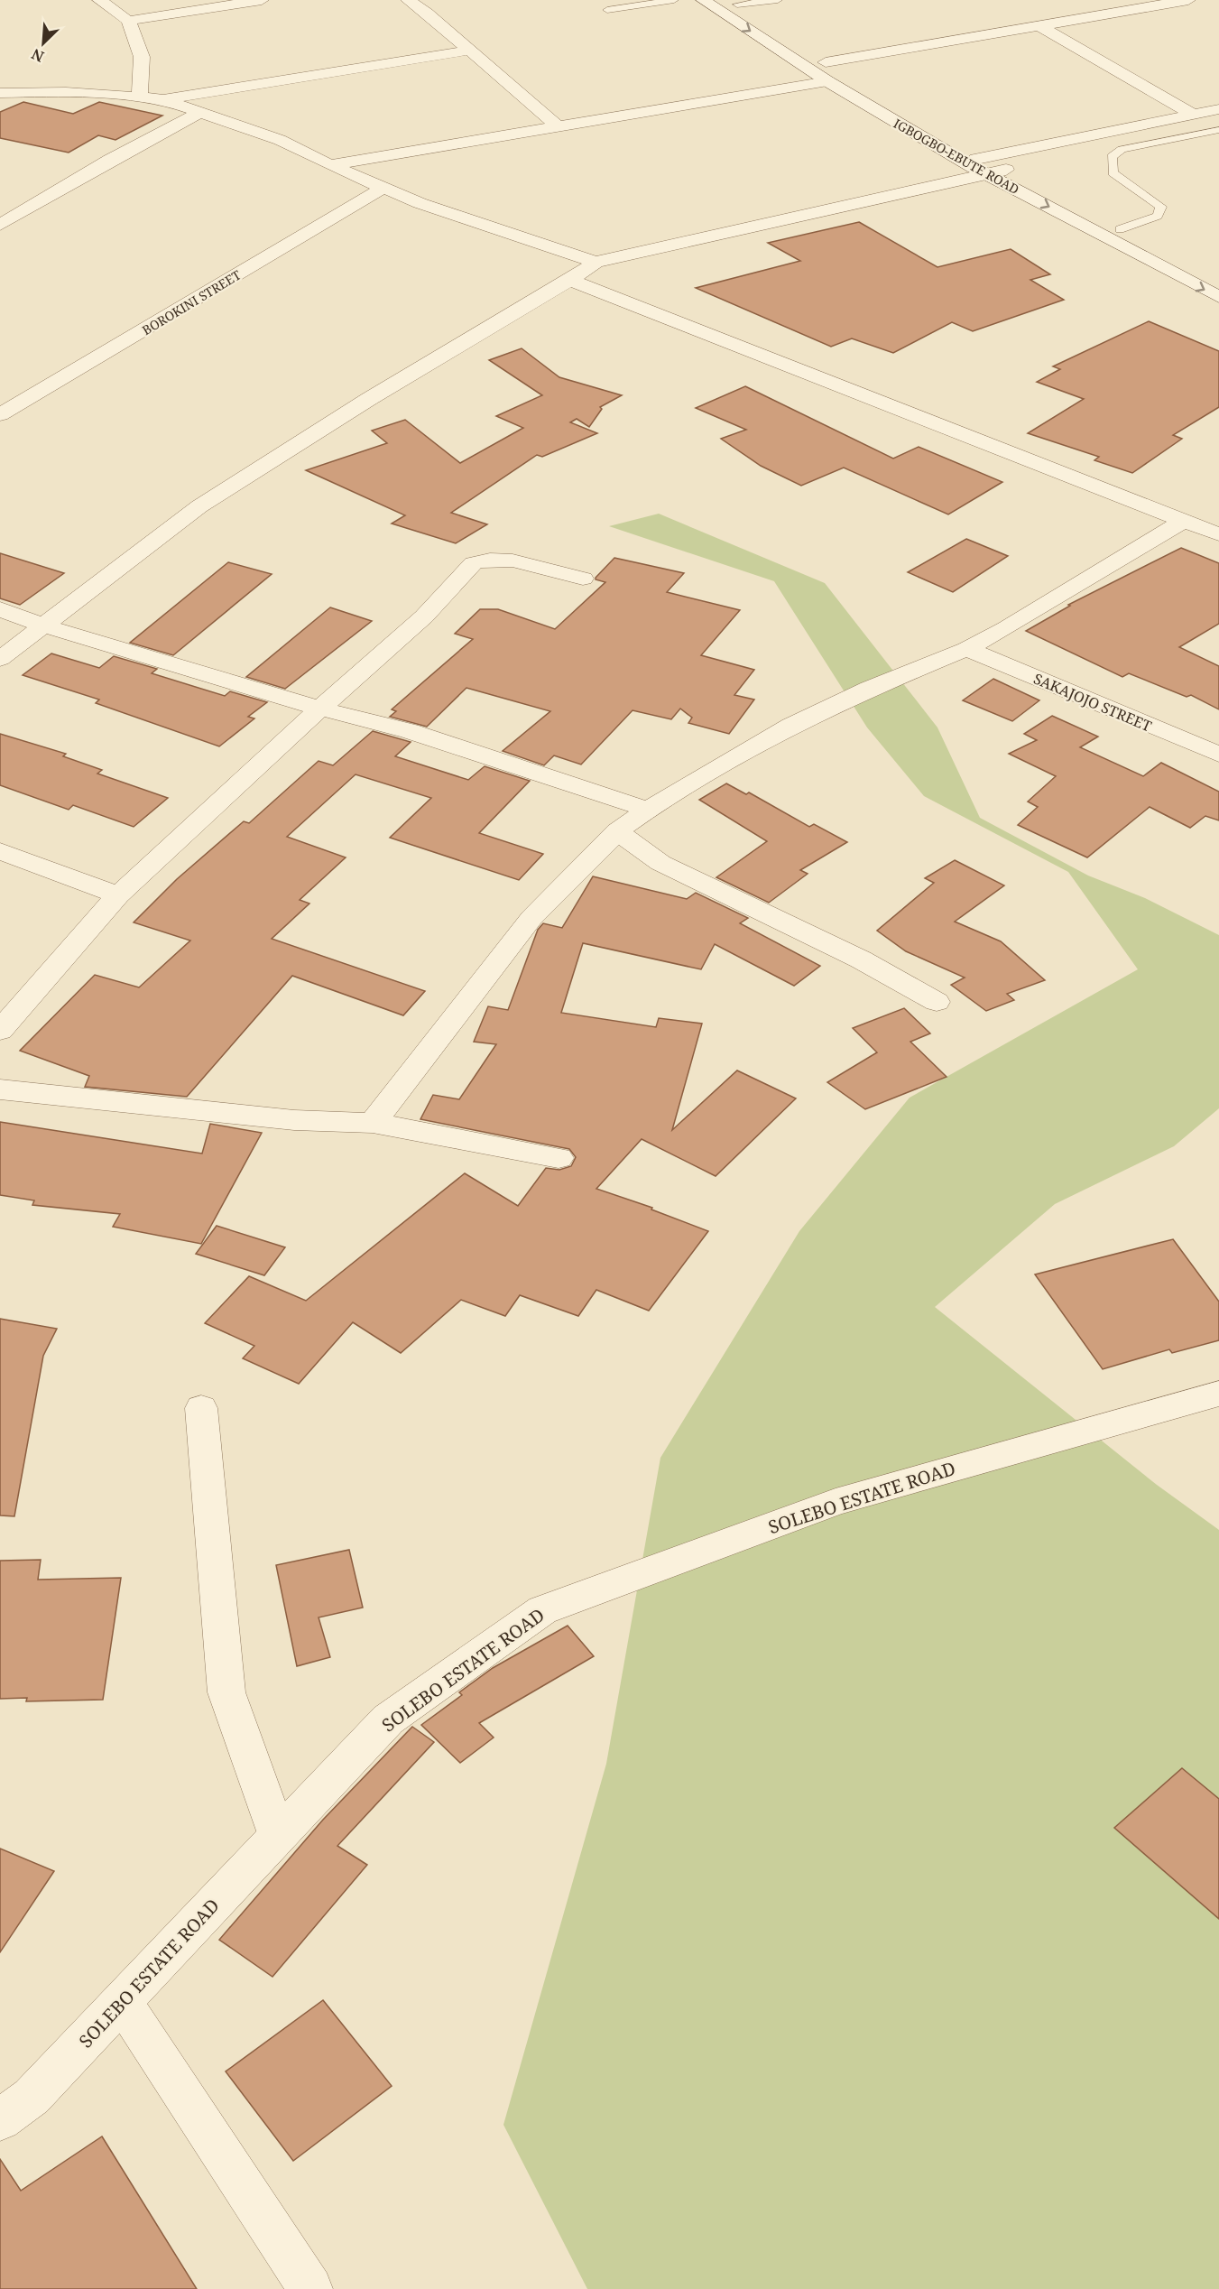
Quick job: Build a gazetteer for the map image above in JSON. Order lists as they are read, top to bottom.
{
  "streets": {
    "street": [
      "IGBOGBO-EBUTE ROAD",
      "BOROKINI STREET",
      "SAKAJOJO STREET",
      "SOLEBO ESTATE ROAD"
    ]
  },
  "north": "bottom left"
}
